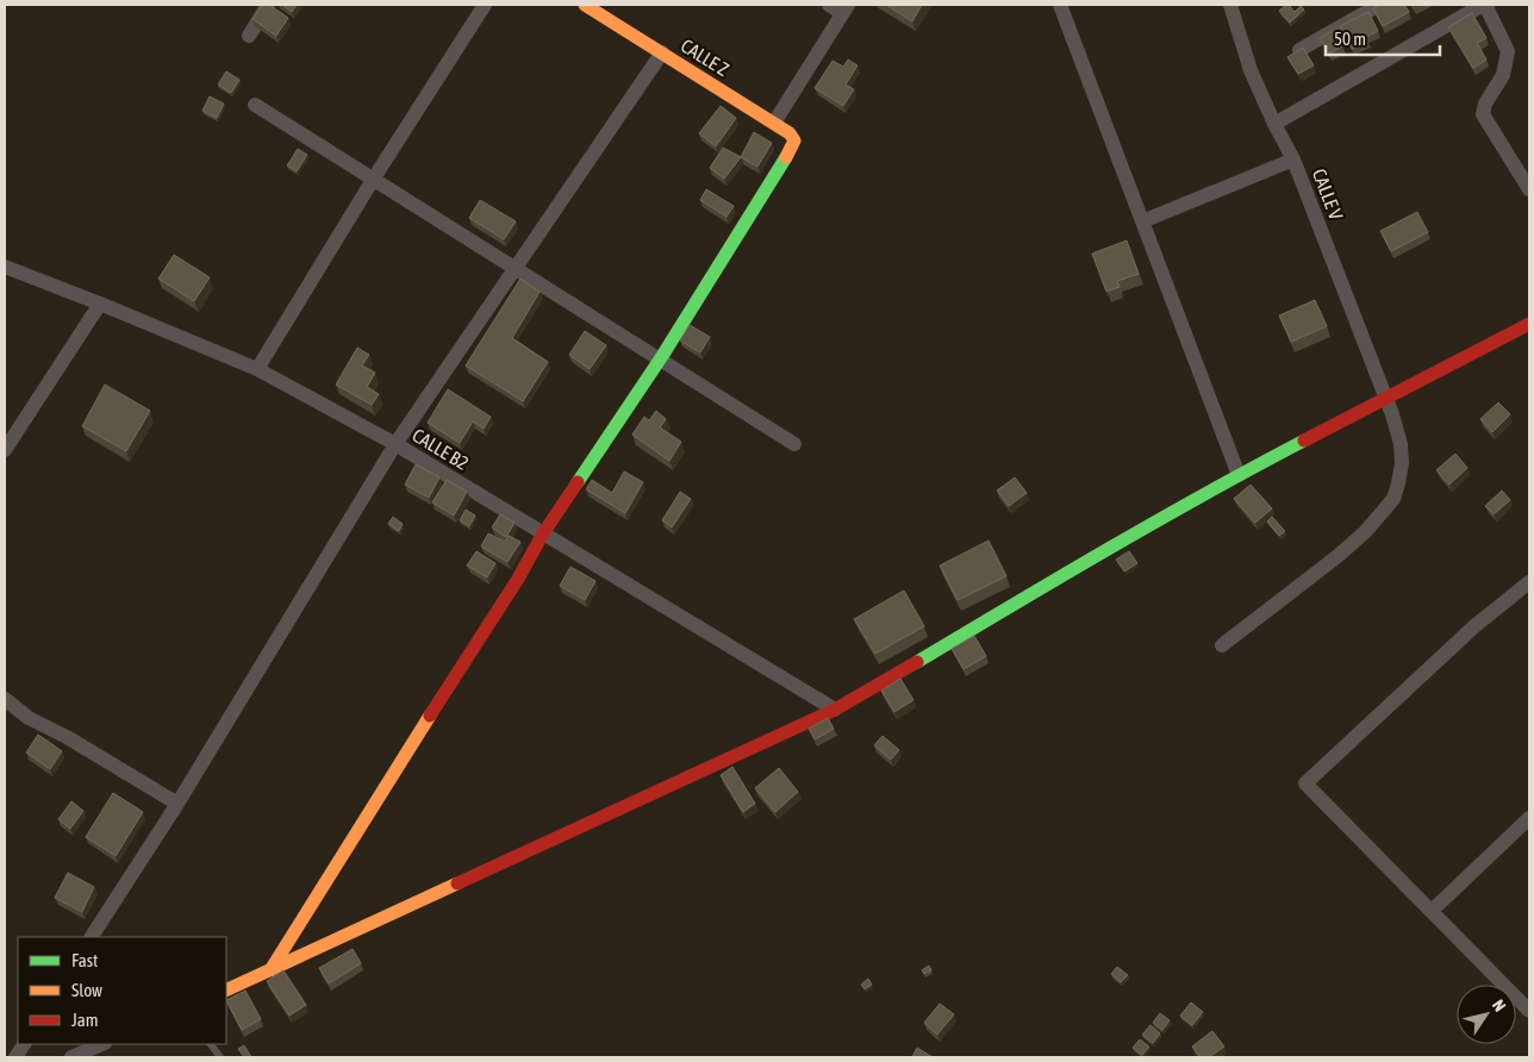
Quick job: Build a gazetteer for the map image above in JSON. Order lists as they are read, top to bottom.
{
  "streets": {
    "street": ["CALLE Z", "CALLE V", "CALLE B2"]
  },
  "legend": ["Fast", "Slow", "Jam"],
  "scale_bar": "50 m",
  "north": "top right"
}
